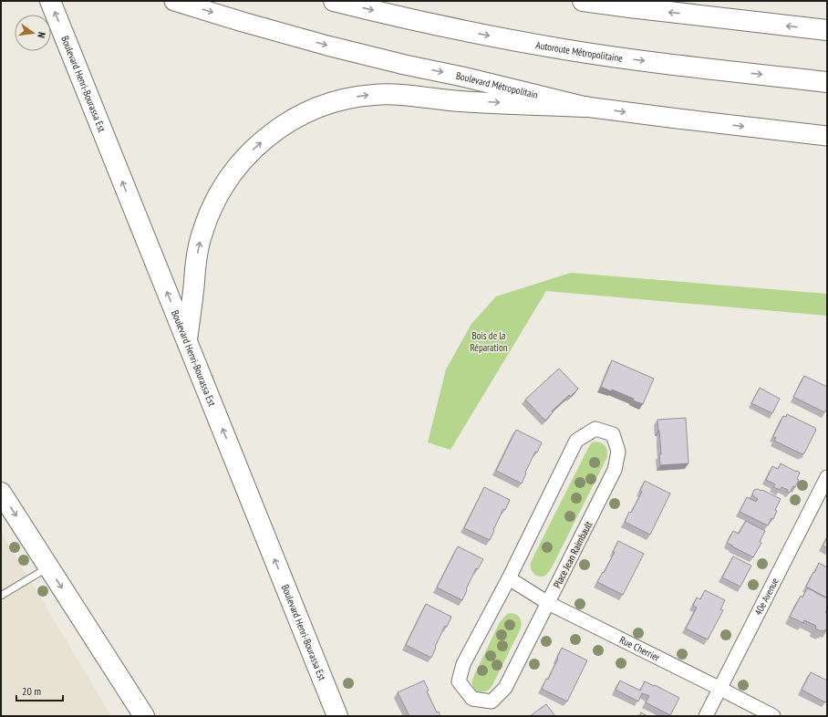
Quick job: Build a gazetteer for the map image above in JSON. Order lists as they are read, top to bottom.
{
  "streets": {
    "main road": ["Autoroute Métropolitaine", "Boulevard Henri-Bourassa Est", "Boulevard Métropolitain"],
    "street": ["Place Jean Raimbault", "40e Avenue", "Rue Cherrier"]
  },
  "crossings": [
    ["Place Jean Raimbault", "Rue Cherrier"],
    ["40e Avenue", "Rue Cherrier"]
  ],
  "one_way": ["Boulevard Henri-Bourassa Est"],
  "parks": ["Bois de la Réparation"],
  "scale_bar": "20 m",
  "north": "right"
}
